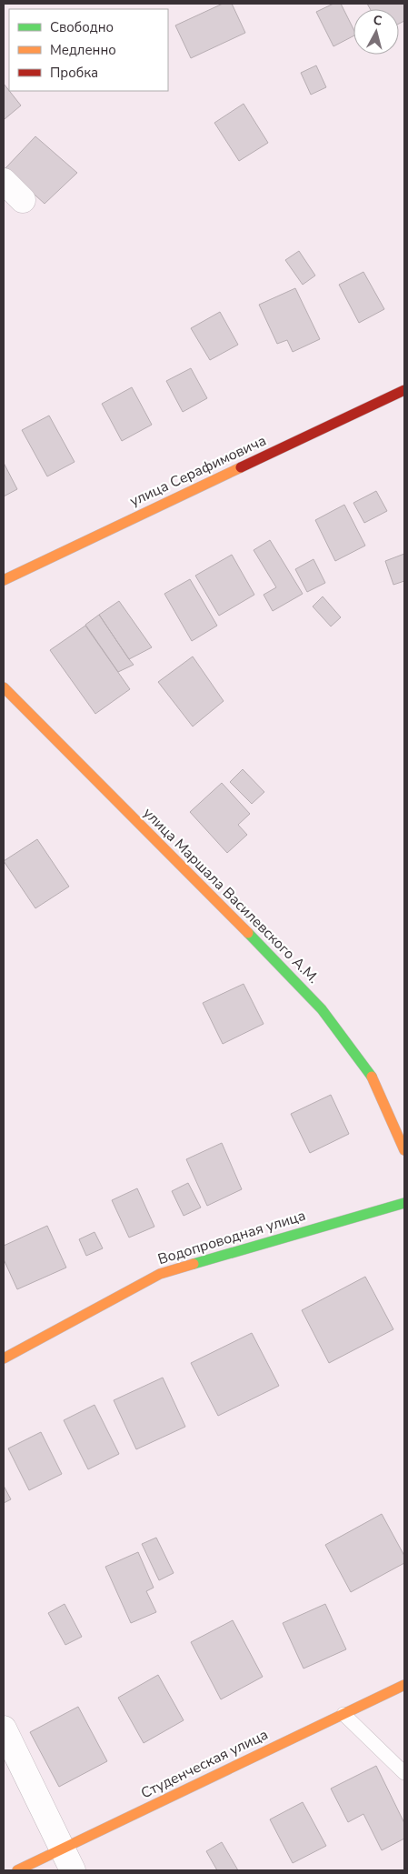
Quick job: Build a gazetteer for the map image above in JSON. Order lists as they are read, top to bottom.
{
  "streets": {
    "street": [
      "улица Серафимовича",
      "улица Маршала Василевского А.М.",
      "Водопроводная улица",
      "Студенческая улица"
    ]
  },
  "legend": ["Свободно", "Медленно", "Пробка"],
  "north": "top"
}
